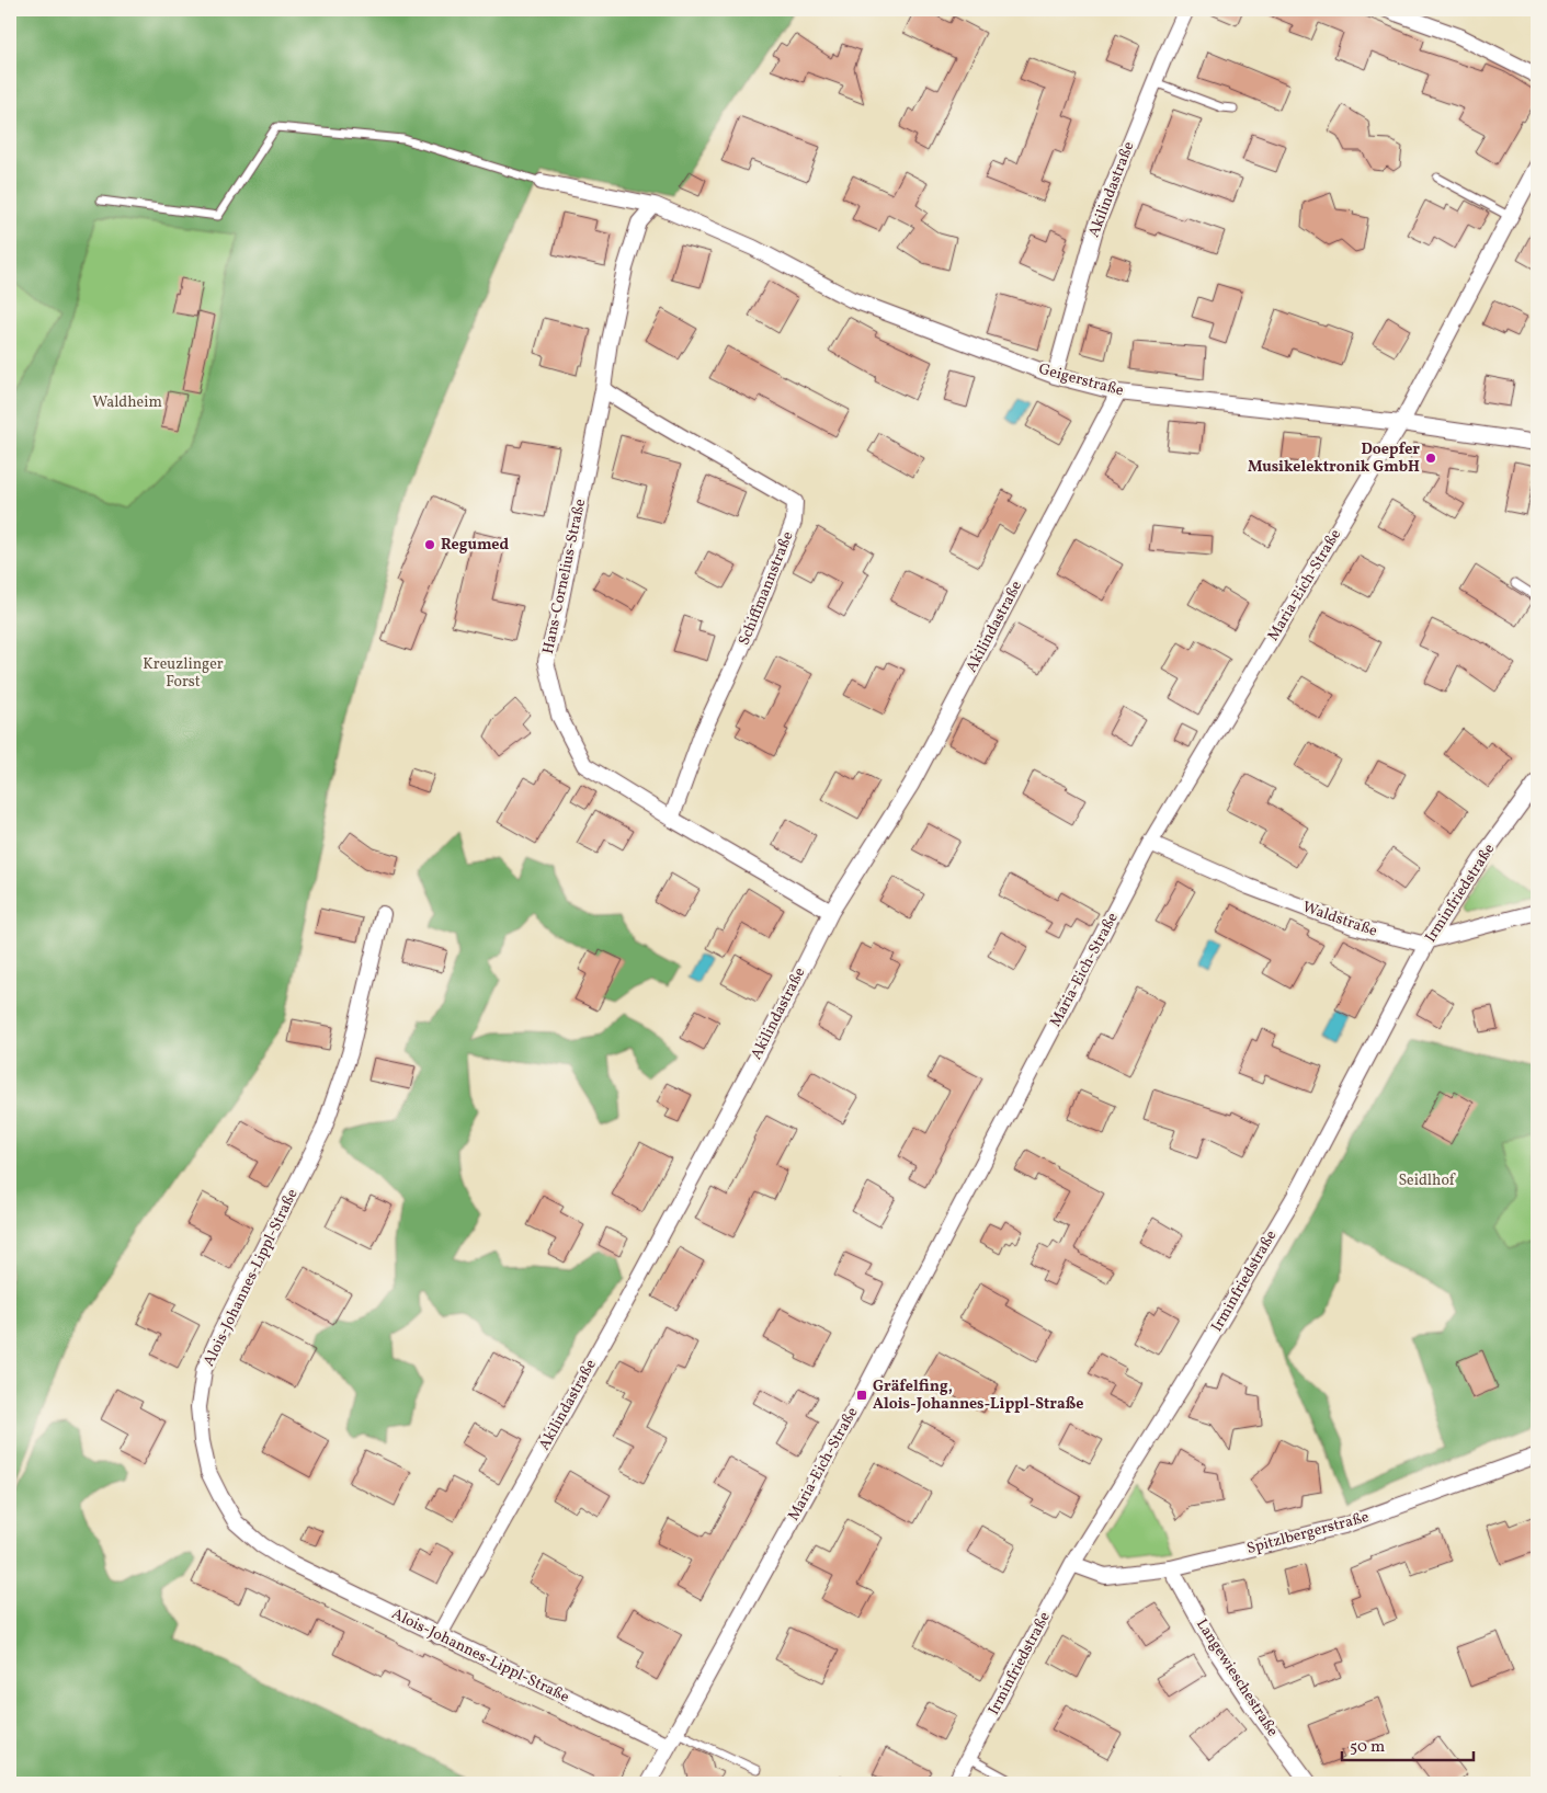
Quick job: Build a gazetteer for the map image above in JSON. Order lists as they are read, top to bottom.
{
  "streets": {
    "street": [
      "Akilindastraße",
      "Geigerstraße",
      "Hans-Cornelius-Straße",
      "Maria-Eich-Straße",
      "Schiffmannstraße",
      "Irminfriedstraße",
      "Waldstraße",
      "Alois-Johannes-Lippl-Straße",
      "Spitzlbergerstraße",
      "Langewieschestraße"
    ]
  },
  "crossings": [
    ["Akilindastraße", "Geigerstraße"],
    ["Akilindastraße", "Hans-Cornelius-Straße"],
    ["Akilindastraße", "Alois-Johannes-Lippl-Straße"],
    ["Geigerstraße", "Hans-Cornelius-Straße"],
    ["Geigerstraße", "Maria-Eich-Straße"],
    ["Hans-Cornelius-Straße", "Schiffmannstraße"],
    ["Maria-Eich-Straße", "Waldstraße"],
    ["Maria-Eich-Straße", "Alois-Johannes-Lippl-Straße"],
    ["Irminfriedstraße", "Waldstraße"],
    ["Irminfriedstraße", "Spitzlbergerstraße"],
    ["Spitzlbergerstraße", "Langewieschestraße"]
  ],
  "parks": ["Waldheim", "Kreuzlinger Forst", "Seidlhof"],
  "places": {
    "other": ["Doepfer Musikelektronik GmbH", "Regumed"],
    "transit": ["Gräfelfing, Alois-Johannes-Lippl-Straße"]
  },
  "scale_bar": "50 m"
}
